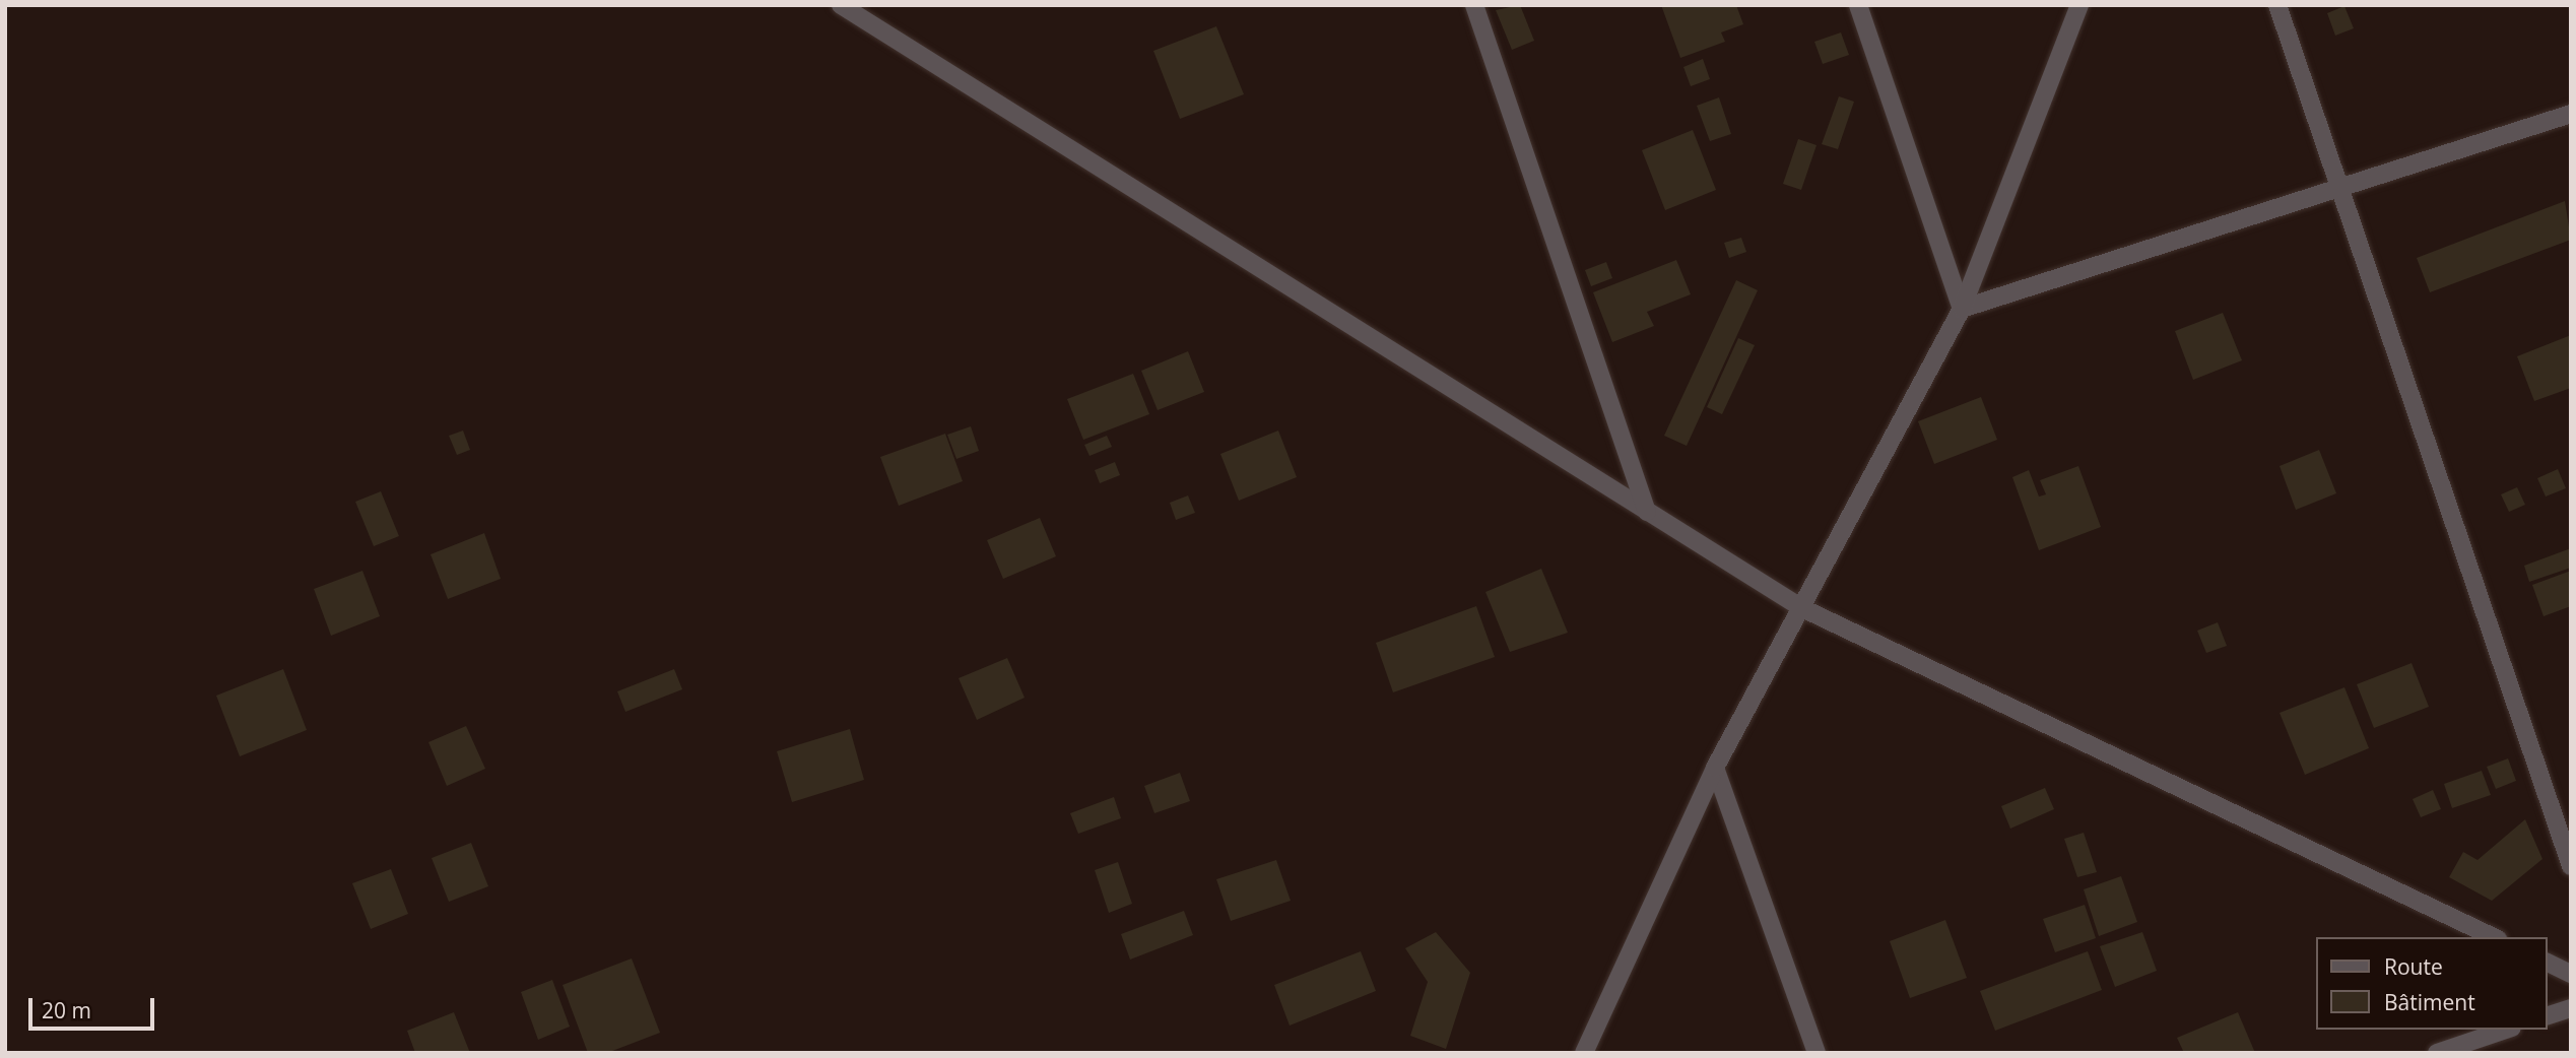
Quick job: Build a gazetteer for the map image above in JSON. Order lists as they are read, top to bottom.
{
  "legend": ["Route", "Bâtiment"],
  "scale_bar": "20 m"
}
